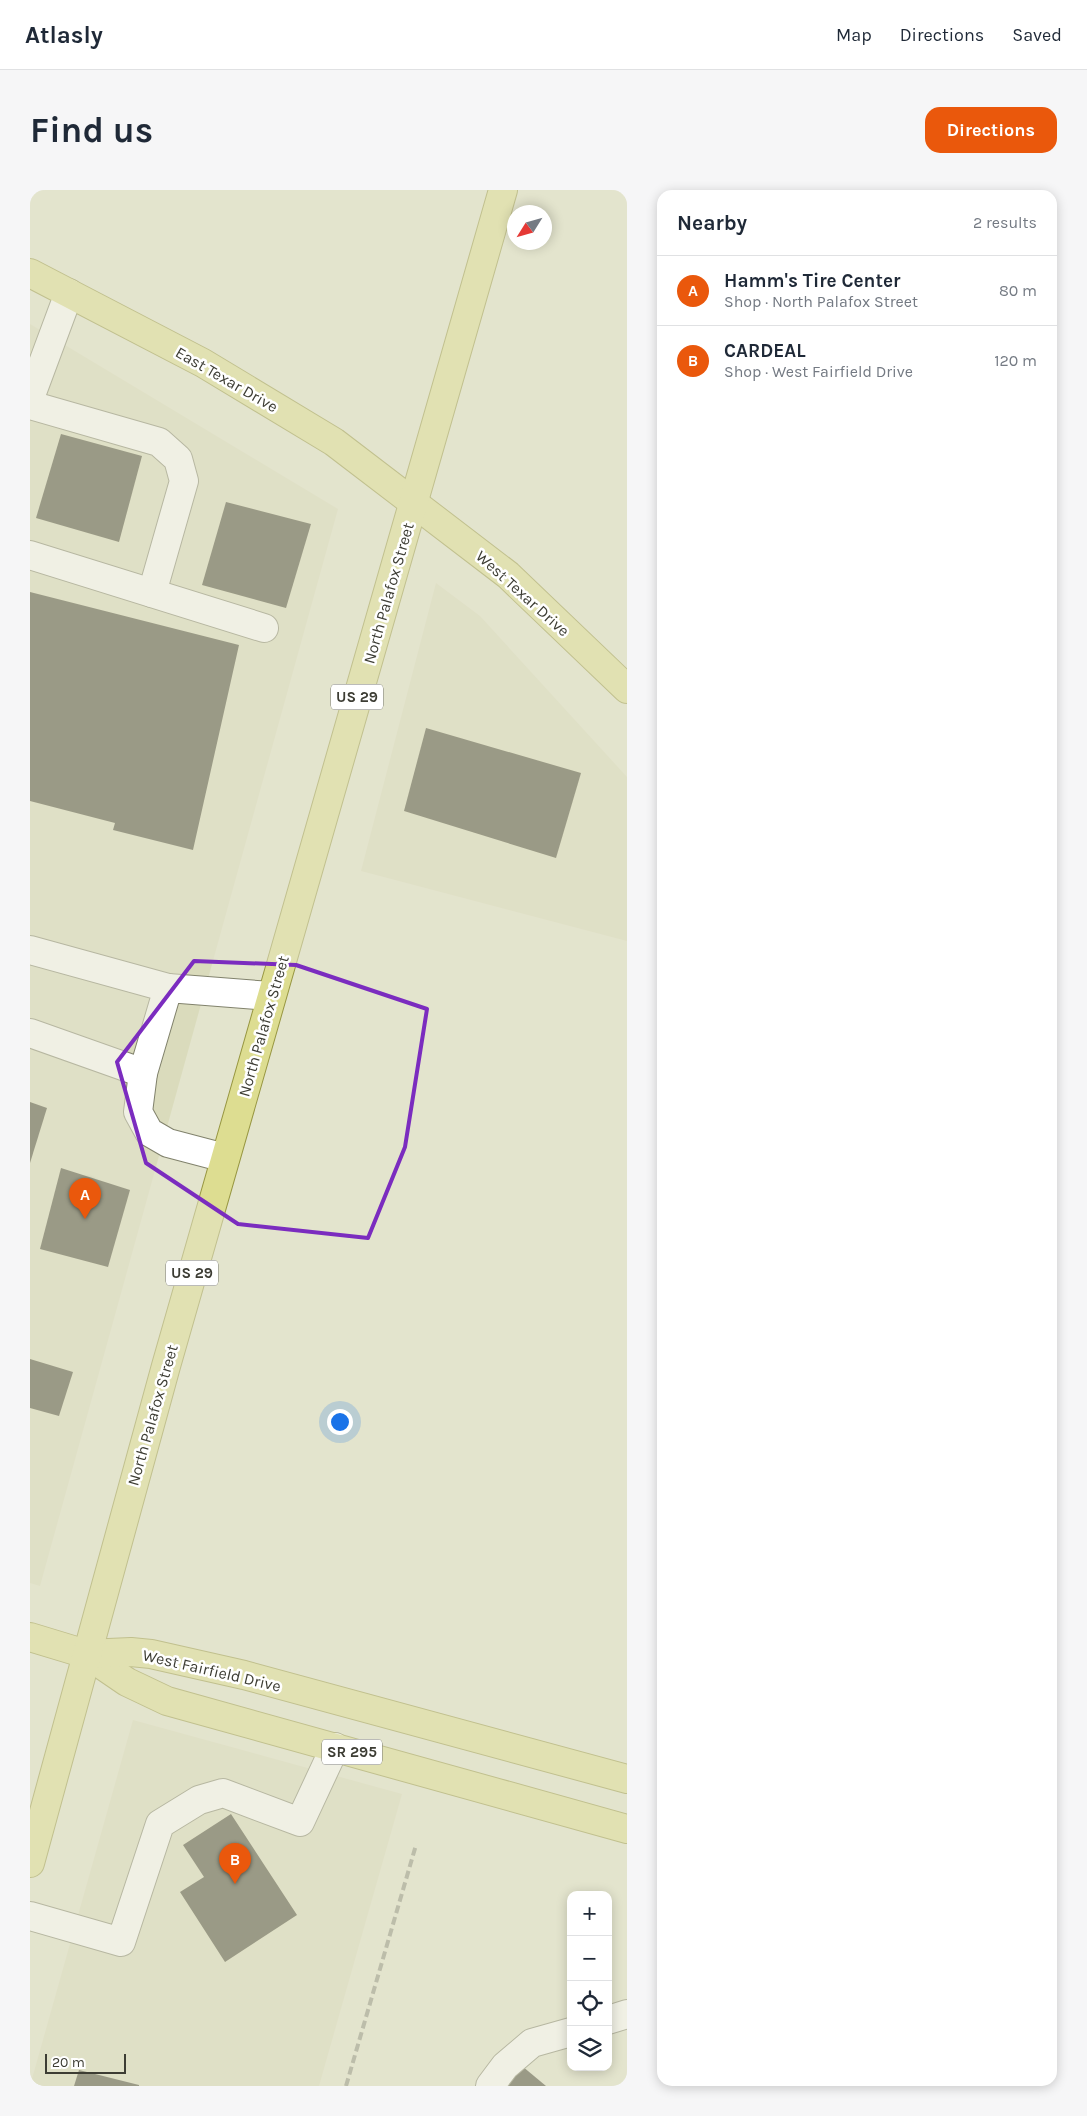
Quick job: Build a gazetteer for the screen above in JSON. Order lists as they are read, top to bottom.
{
  "streets": {
    "main road": [
      "East Texar Drive",
      "North Palafox Street",
      "West Texar Drive",
      "US 29",
      "West Fairfield Drive",
      "SR 295"
    ]
  },
  "crossings": [
    ["East Texar Drive", "North Palafox Street"],
    ["East Texar Drive", "West Texar Drive"],
    ["North Palafox Street", "West Texar Drive"],
    ["North Palafox Street", "West Fairfield Drive"],
    ["North Palafox Street", "SR 295"],
    ["West Fairfield Drive", "SR 295"]
  ],
  "scale_bar": "20 m",
  "north": "bottom left",
  "page": {
    "header": "Atlasly",
    "nav": ["Map", "Directions", "Saved"],
    "buttons": "Directions",
    "title": "Find us",
    "heading": ["Nearby", "2 results"],
    "list": [
      {
        "mark": "A",
        "name": "Hamm's Tire Center",
        "note": "Shop · North Palafox Street",
        "value": "80 m"
      },
      {
        "mark": "B",
        "name": "CARDEAL",
        "note": "Shop · West Fairfield Drive",
        "value": "120 m"
      }
    ],
    "pins": ["A", "B"],
    "map_buttons": ["+", "−"],
    "scale": "20 m"
  }
}
